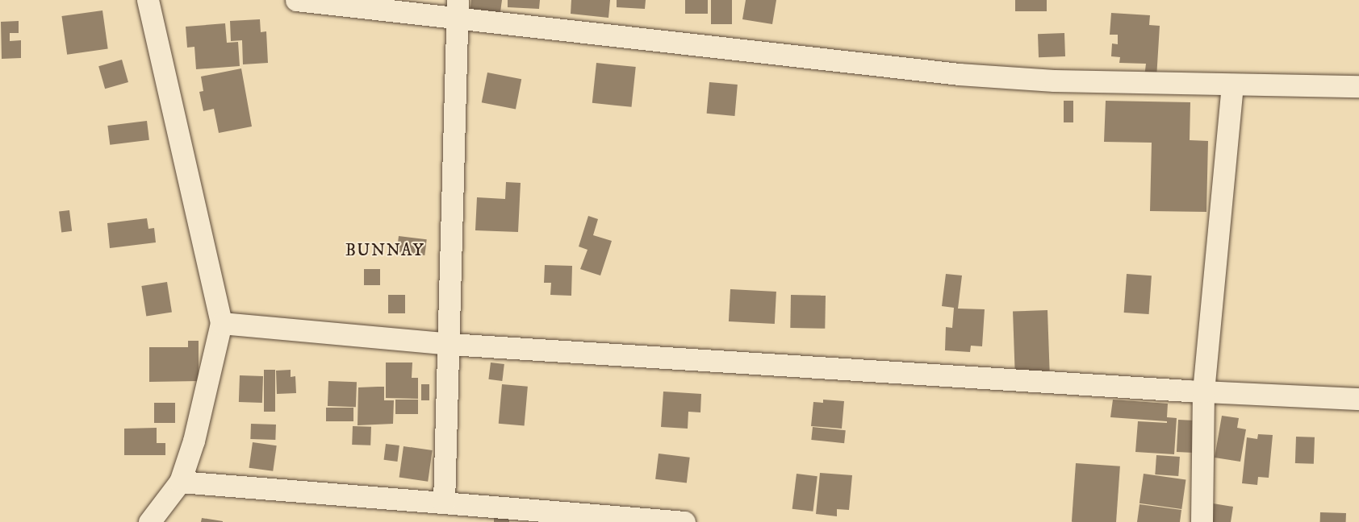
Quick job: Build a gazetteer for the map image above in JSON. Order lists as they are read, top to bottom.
{
  "districts": ["BUNNAY"]
}
